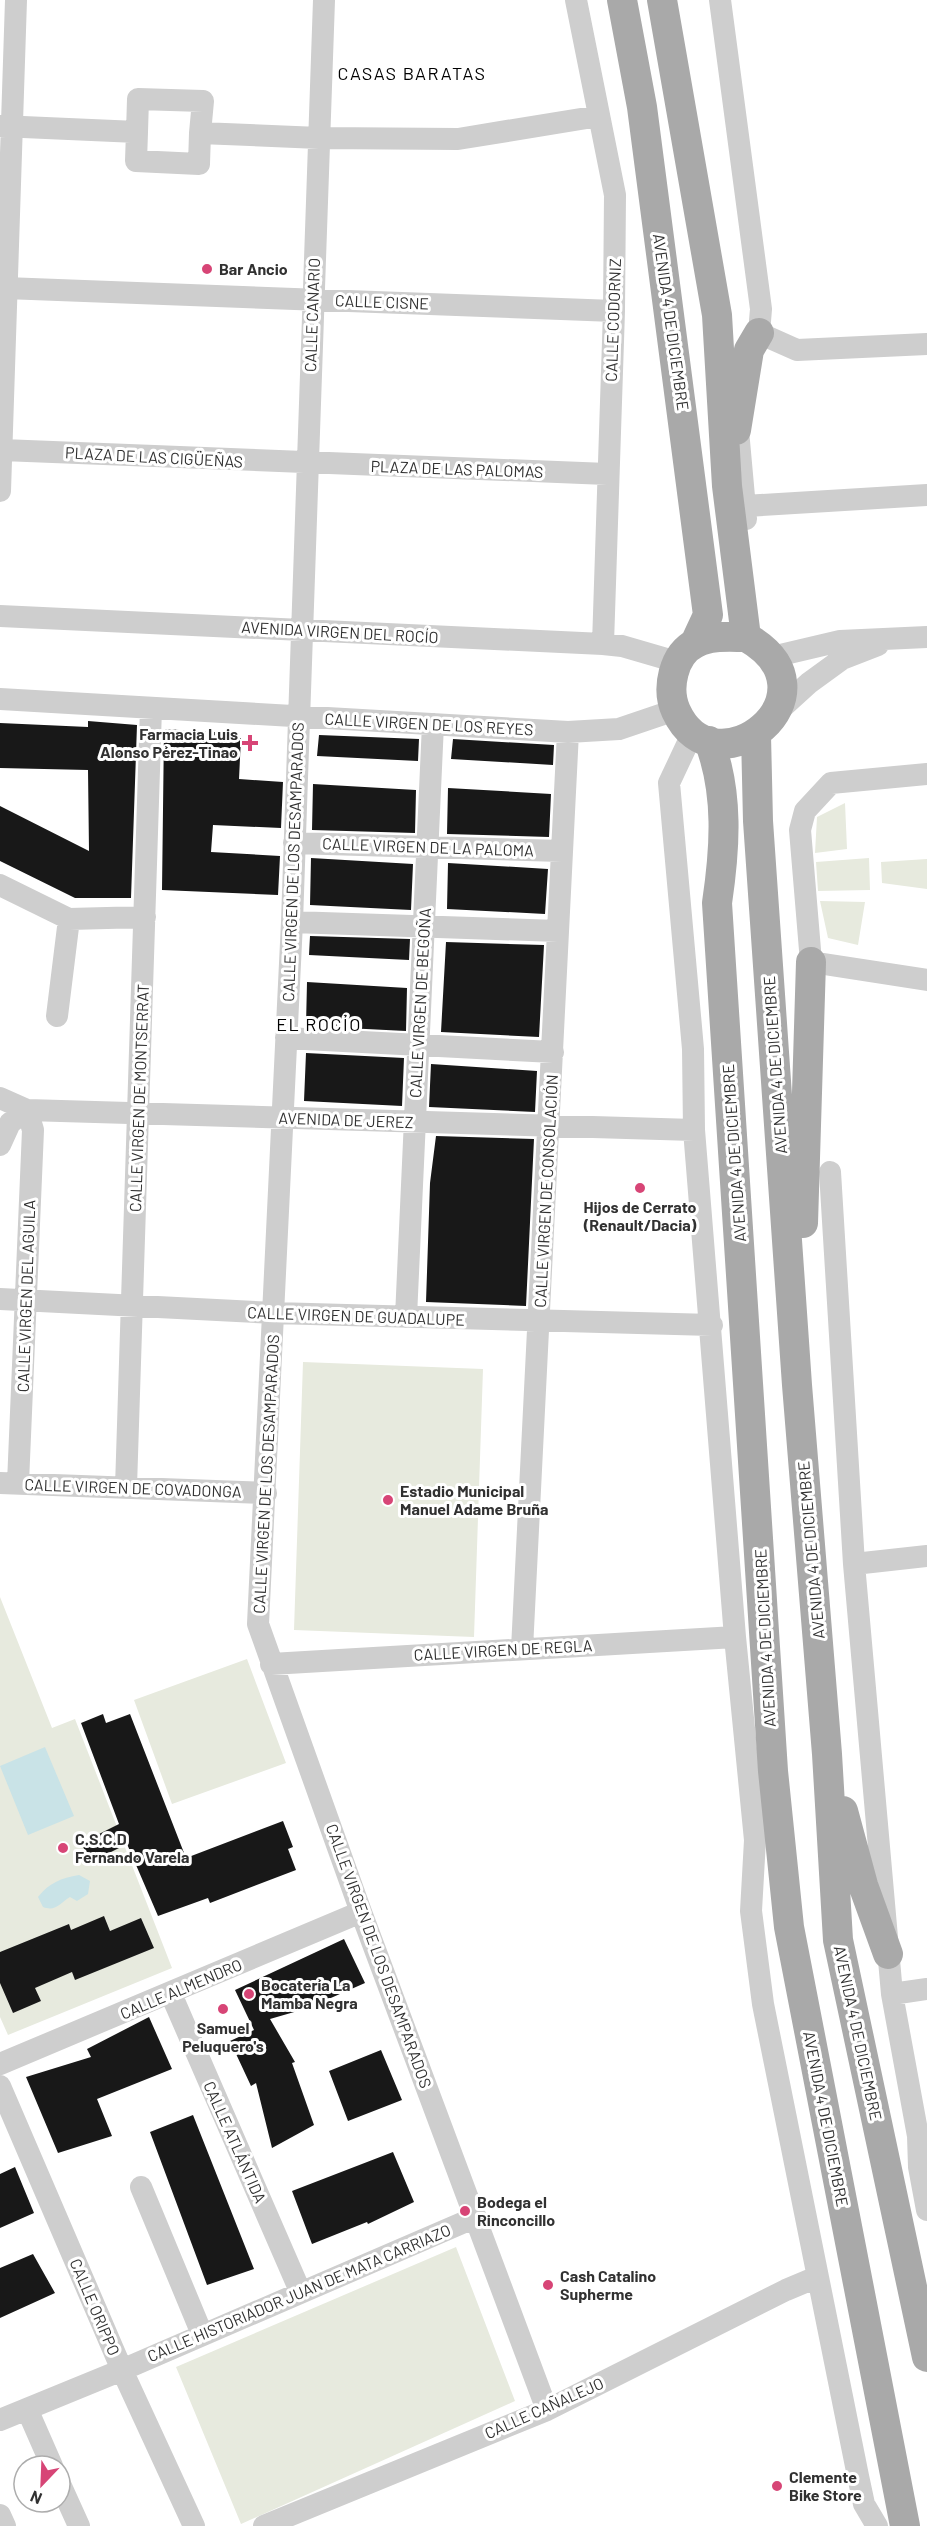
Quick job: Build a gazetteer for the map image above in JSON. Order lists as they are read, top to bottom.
{
  "streets": {
    "main road": ["AVENIDA 4 DE DICIEMBRE"],
    "street": [
      "CALLE CISNE",
      "CALLE CANARIO",
      "CALLE CODORNIZ",
      "PLAZA DE LAS CIGÜEÑAS",
      "PLAZA DE LAS PALOMAS",
      "AVENIDA VIRGEN DEL ROCÍO",
      "CALLE VIRGEN DE LOS REYES",
      "CALLE VIRGEN DE LA PALOMA",
      "CALLE VIRGEN DE LOS DESAMPARADOS",
      "CALLE VIRGEN DE BEGOÑA",
      "CALLE VIRGEN DE MONTSERRAT",
      "AVENIDA DE JEREZ",
      "CALLE VIRGEN DE CONSOLACIÓN",
      "CALLE VIRGEN DEL AGUILA",
      "CALLE VIRGEN DE GUADALUPE",
      "CALLE VIRGEN DE COVADONGA",
      "CALLE VIRGEN DE REGLA",
      "CALLE ALMENDRO",
      "CALLE ATLÁNTIDA",
      "CALLE HISTORIADOR JUAN DE MATA CARRIAZO",
      "CALLE ORIPPO",
      "CALLE CAÑALEJO"
    ]
  },
  "crossings": [
    ["CALLE CISNE", "CALLE CANARIO"],
    ["CALLE CISNE", "CALLE CODORNIZ"],
    ["CALLE CANARIO", "PLAZA DE LAS CIGÜEÑAS"],
    ["CALLE CANARIO", "PLAZA DE LAS PALOMAS"],
    ["CALLE CANARIO", "AVENIDA VIRGEN DEL ROCÍO"],
    ["CALLE CANARIO", "CALLE VIRGEN DE LOS DESAMPARADOS"],
    ["CALLE CODORNIZ", "PLAZA DE LAS PALOMAS"],
    ["CALLE CODORNIZ", "AVENIDA VIRGEN DEL ROCÍO"],
    ["AVENIDA 4 DE DICIEMBRE", "AVENIDA VIRGEN DEL ROCÍO"],
    ["AVENIDA 4 DE DICIEMBRE", "CALLE VIRGEN DE LOS REYES"],
    ["PLAZA DE LAS CIGÜEÑAS", "PLAZA DE LAS PALOMAS"],
    ["AVENIDA VIRGEN DEL ROCÍO", "CALLE VIRGEN DE LOS REYES"],
    ["AVENIDA VIRGEN DEL ROCÍO", "CALLE VIRGEN DE LOS DESAMPARADOS"],
    ["CALLE VIRGEN DE LOS REYES", "CALLE VIRGEN DE LOS DESAMPARADOS"],
    ["CALLE VIRGEN DE LOS REYES", "CALLE VIRGEN DE BEGOÑA"],
    ["CALLE VIRGEN DE LOS REYES", "CALLE VIRGEN DE MONTSERRAT"],
    ["CALLE VIRGEN DE LOS REYES", "CALLE VIRGEN DE CONSOLACIÓN"],
    ["CALLE VIRGEN DE LA PALOMA", "CALLE VIRGEN DE LOS DESAMPARADOS"],
    ["CALLE VIRGEN DE LA PALOMA", "CALLE VIRGEN DE BEGOÑA"],
    ["CALLE VIRGEN DE LA PALOMA", "CALLE VIRGEN DE CONSOLACIÓN"],
    ["CALLE VIRGEN DE LOS DESAMPARADOS", "AVENIDA DE JEREZ"],
    ["CALLE VIRGEN DE LOS DESAMPARADOS", "CALLE VIRGEN DE GUADALUPE"],
    ["CALLE VIRGEN DE LOS DESAMPARADOS", "CALLE VIRGEN DE COVADONGA"],
    ["CALLE VIRGEN DE LOS DESAMPARADOS", "CALLE VIRGEN DE REGLA"],
    ["CALLE VIRGEN DE LOS DESAMPARADOS", "CALLE ALMENDRO"],
    ["CALLE VIRGEN DE LOS DESAMPARADOS", "CALLE HISTORIADOR JUAN DE MATA CARRIAZO"],
    ["CALLE VIRGEN DE LOS DESAMPARADOS", "CALLE CAÑALEJO"],
    ["CALLE VIRGEN DE BEGOÑA", "AVENIDA DE JEREZ"],
    ["CALLE VIRGEN DE BEGOÑA", "CALLE VIRGEN DE GUADALUPE"],
    ["CALLE VIRGEN DE MONTSERRAT", "AVENIDA DE JEREZ"],
    ["CALLE VIRGEN DE MONTSERRAT", "CALLE VIRGEN DE GUADALUPE"],
    ["CALLE VIRGEN DE MONTSERRAT", "CALLE VIRGEN DE COVADONGA"],
    ["AVENIDA DE JEREZ", "CALLE VIRGEN DE CONSOLACIÓN"],
    ["AVENIDA DE JEREZ", "CALLE VIRGEN DEL AGUILA"],
    ["CALLE VIRGEN DE CONSOLACIÓN", "CALLE VIRGEN DE GUADALUPE"],
    ["CALLE VIRGEN DE CONSOLACIÓN", "CALLE VIRGEN DE REGLA"],
    ["CALLE VIRGEN DEL AGUILA", "CALLE VIRGEN DE GUADALUPE"],
    ["CALLE VIRGEN DEL AGUILA", "CALLE VIRGEN DE COVADONGA"],
    ["CALLE ALMENDRO", "CALLE ATLÁNTIDA"],
    ["CALLE ATLÁNTIDA", "CALLE HISTORIADOR JUAN DE MATA CARRIAZO"],
    ["CALLE HISTORIADOR JUAN DE MATA CARRIAZO", "CALLE ORIPPO"]
  ],
  "districts": ["CASAS BARATAS", "EL ROCÍO"],
  "places": {
    "other": [
      "Bar Ancio",
      "Hijos de Cerrato (Renault/Dacia)",
      "Estadio Municipal Manuel Adame Bruña",
      "C.S.C.D Fernando Varela",
      "Bocatería La Mamba Negra",
      "Samuel Peluquero's",
      "Bodega el Rinconcillo",
      "Cash Catalino Supherme",
      "Clemente Bike Store"
    ],
    "health": ["Farmacia Luis Alonso Pérez-Tinao"]
  },
  "north": "bottom left"
}
